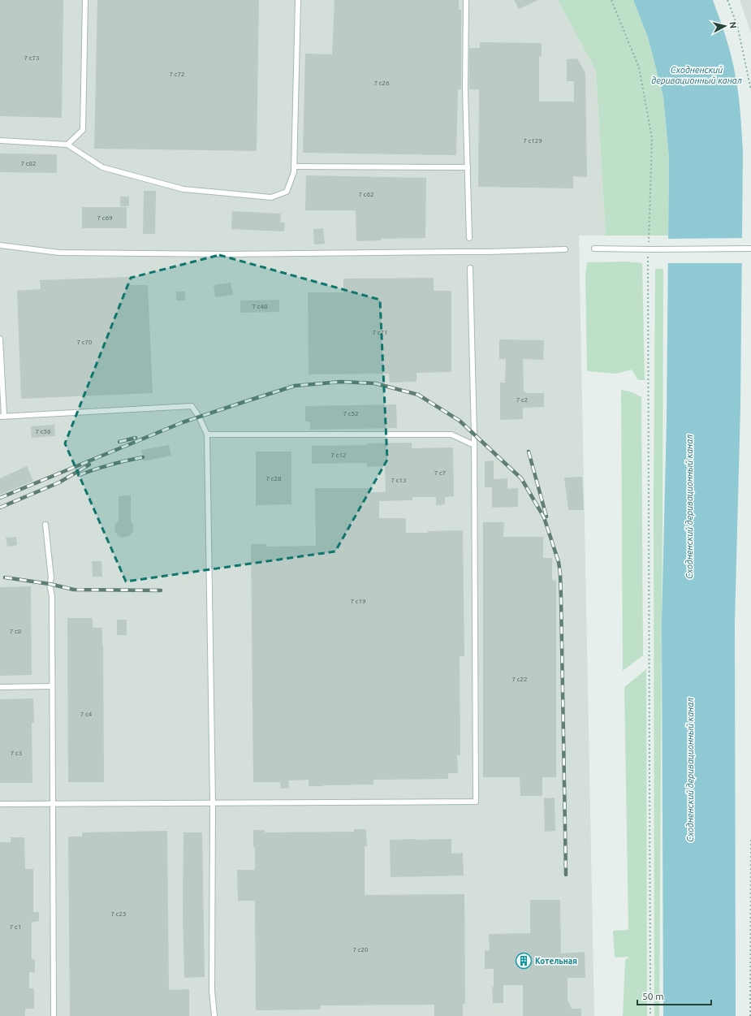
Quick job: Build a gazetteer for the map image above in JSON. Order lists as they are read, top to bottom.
{
  "water": ["Сходненский деривационный канал"],
  "places": {
    "building": ["Котельная"]
  },
  "house_numbers": [
    "7 с73",
    "7 с72",
    "7 с26",
    "7 с129",
    "7 с82",
    "7 с62",
    "7 с69",
    "7 с48",
    "7 с71",
    "7 с70",
    "7 с2",
    "7 с52",
    "7 с56",
    "7 с12",
    "7 с7",
    "7 с28",
    "7 с13",
    "7 с19",
    "7 с8",
    "7 с22",
    "7 с4",
    "7 с3",
    "7 с25",
    "7 с1",
    "7 с20"
  ],
  "scale_bar": "50 m",
  "north": "right"
}
